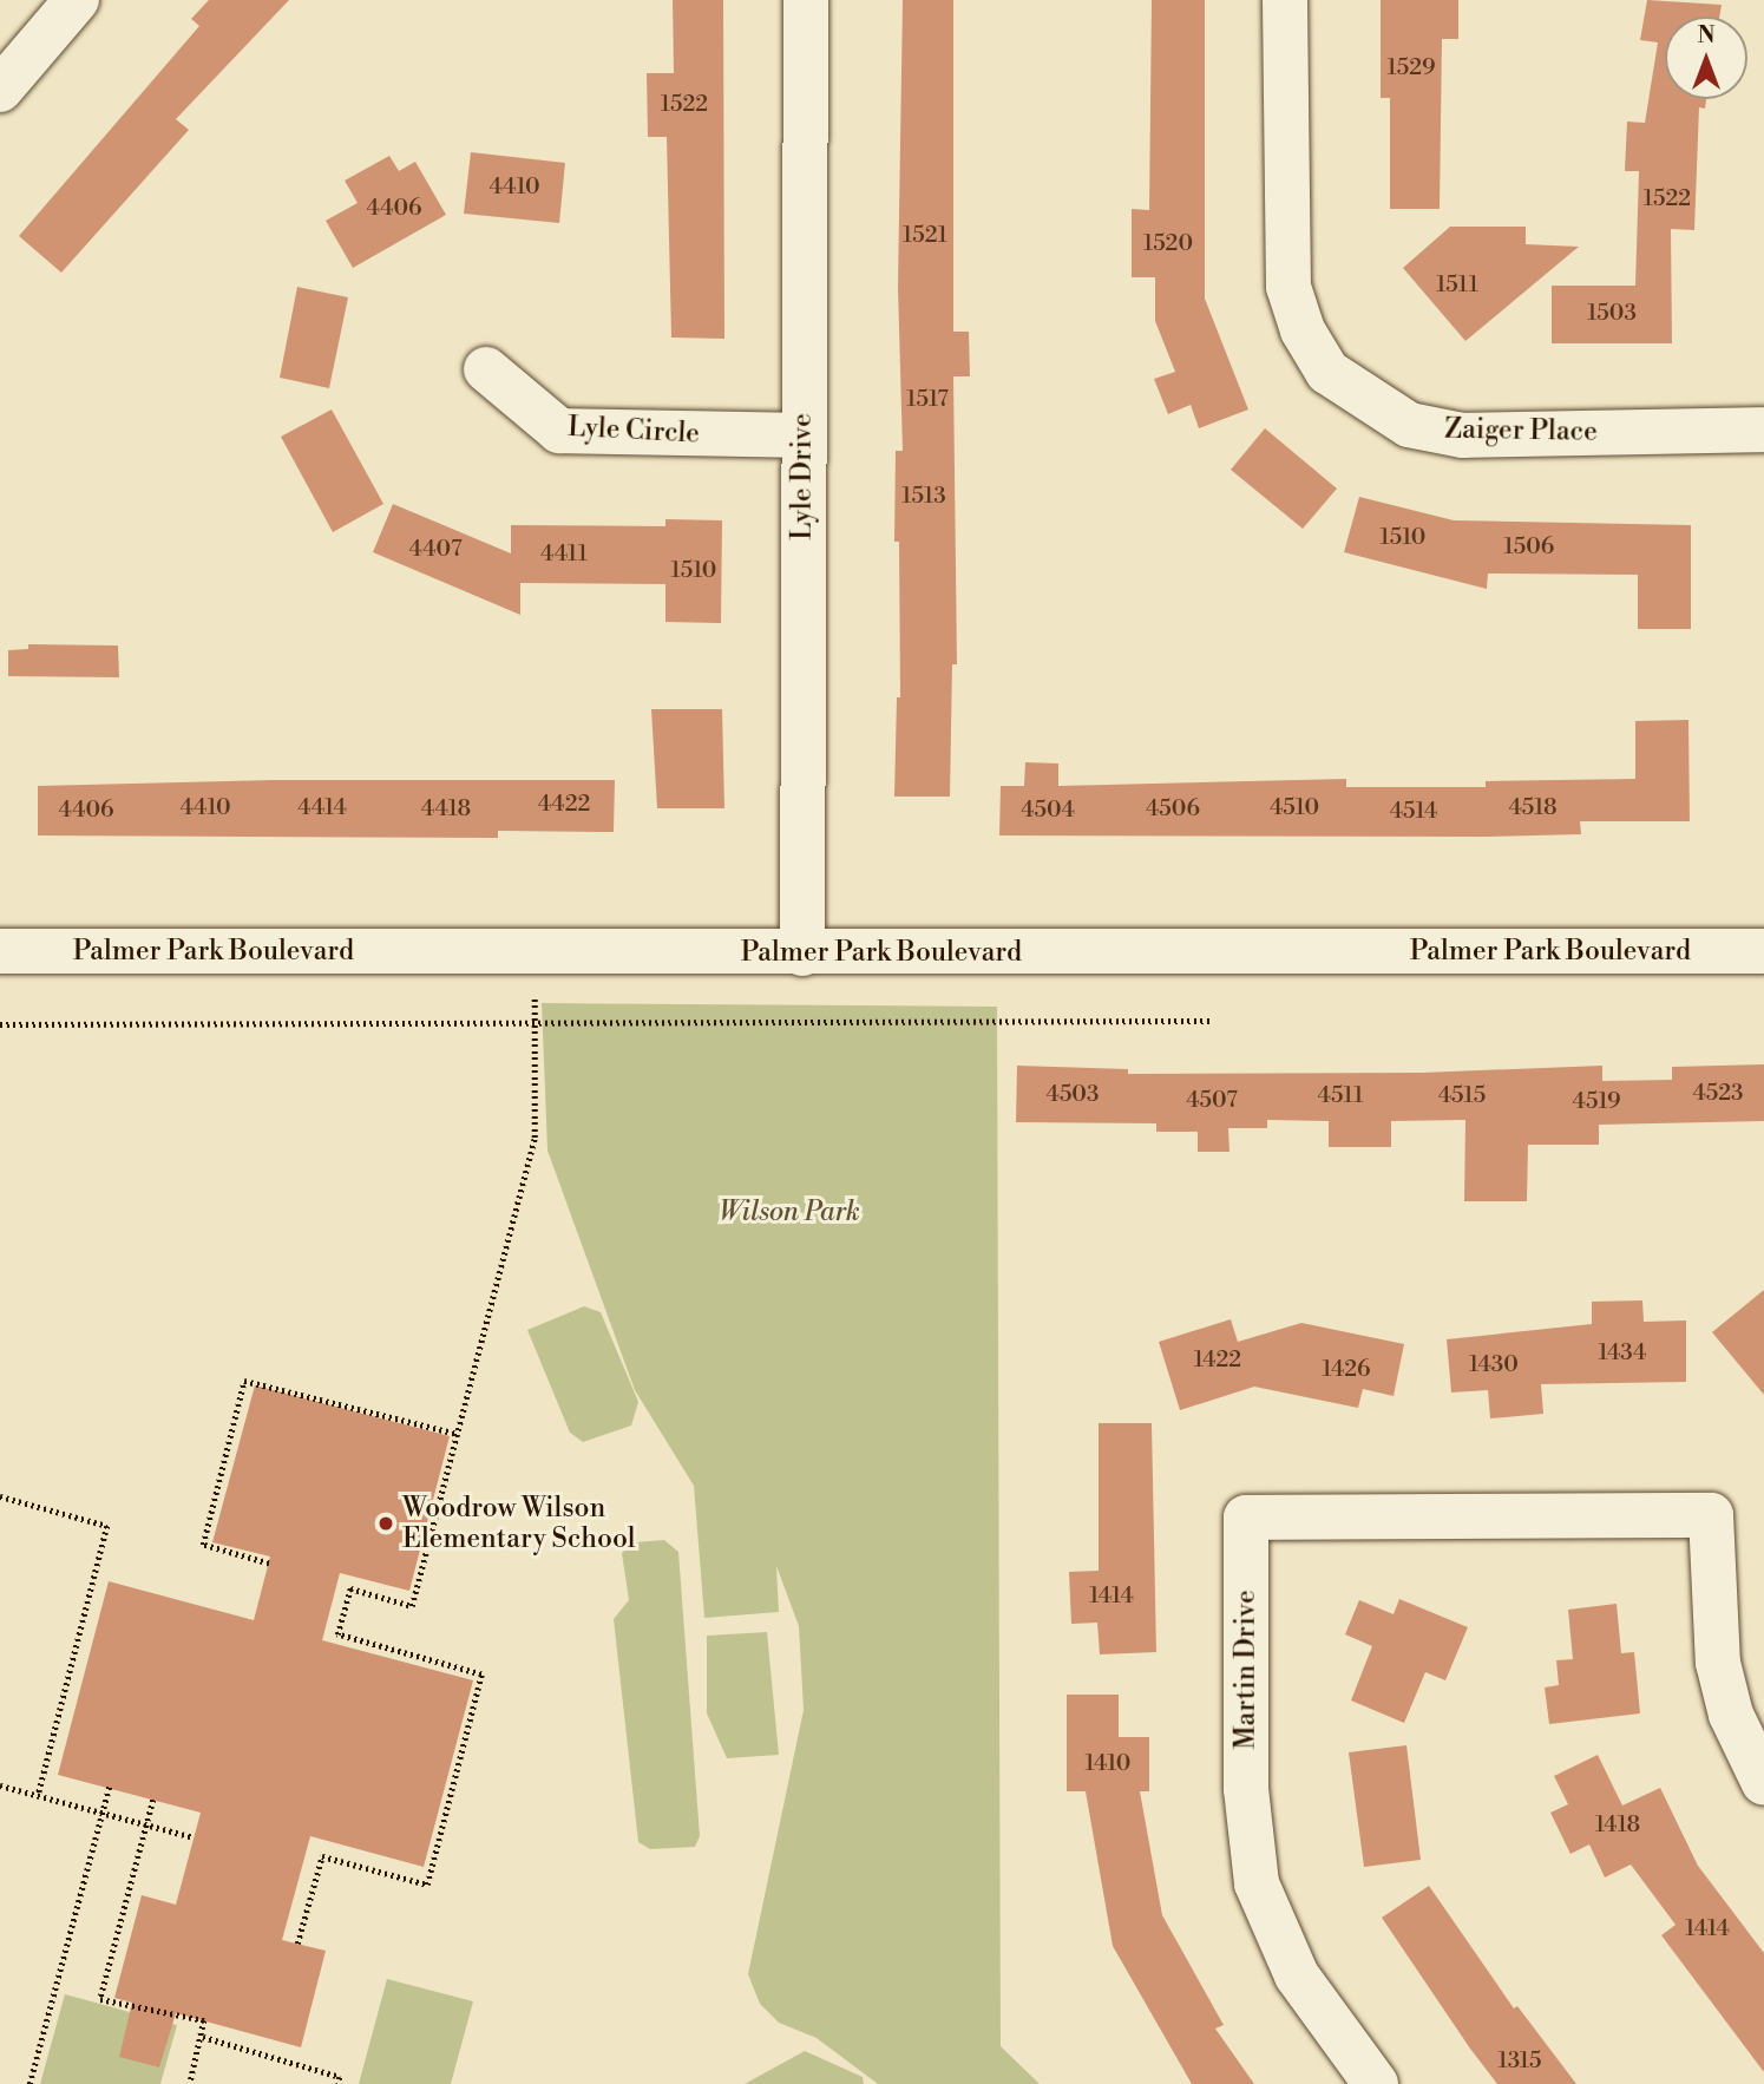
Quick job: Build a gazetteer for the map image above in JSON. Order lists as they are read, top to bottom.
{
  "streets": {
    "street": [
      "Lyle Circle",
      "Zaiger Place",
      "Lyle Drive",
      "Palmer Park Boulevard",
      "Martin Drive"
    ]
  },
  "crossings": [
    ["Lyle Circle", "Lyle Drive"],
    ["Lyle Drive", "Palmer Park Boulevard"]
  ],
  "parks": ["Wilson Park"],
  "places": ["Woodrow Wilson Elementary School"],
  "house_numbers": [
    "1529",
    "1522",
    "4410",
    "1522",
    "4406",
    "1521",
    "1520",
    "1511",
    "1503",
    "1517",
    "1513",
    "1510",
    "1506",
    "4407",
    "4411",
    "1510",
    "4422",
    "4410",
    "4414",
    "4510",
    "4518",
    "4418",
    "4506",
    "4406",
    "4504",
    "4514",
    "4523",
    "4503",
    "4511",
    "4515",
    "4507",
    "4519",
    "1434",
    "1422",
    "1430",
    "1426",
    "1414",
    "1410",
    "1418",
    "1414",
    "1315"
  ],
  "north": "top"
}
